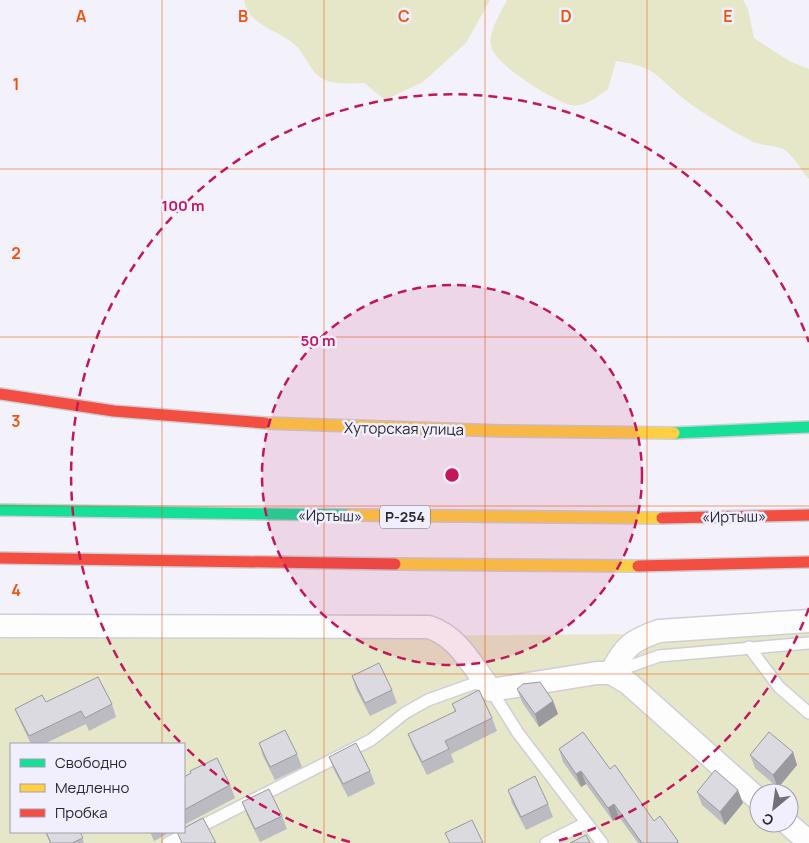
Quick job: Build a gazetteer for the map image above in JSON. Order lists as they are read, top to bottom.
{
  "streets": {
    "main road": ["Хуторская улица", "«Иртыш»", "Р-254"]
  },
  "legend": ["Свободно", "Медленно", "Пробка"],
  "north": "bottom left",
  "grid": {
    "columns": [
      "A",
      "B",
      "C",
      "D",
      "E"
    ],
    "rows": [
      "1",
      "2",
      "3",
      "4"
    ]
  },
  "rings": ["100 m", "50 m"]
}
